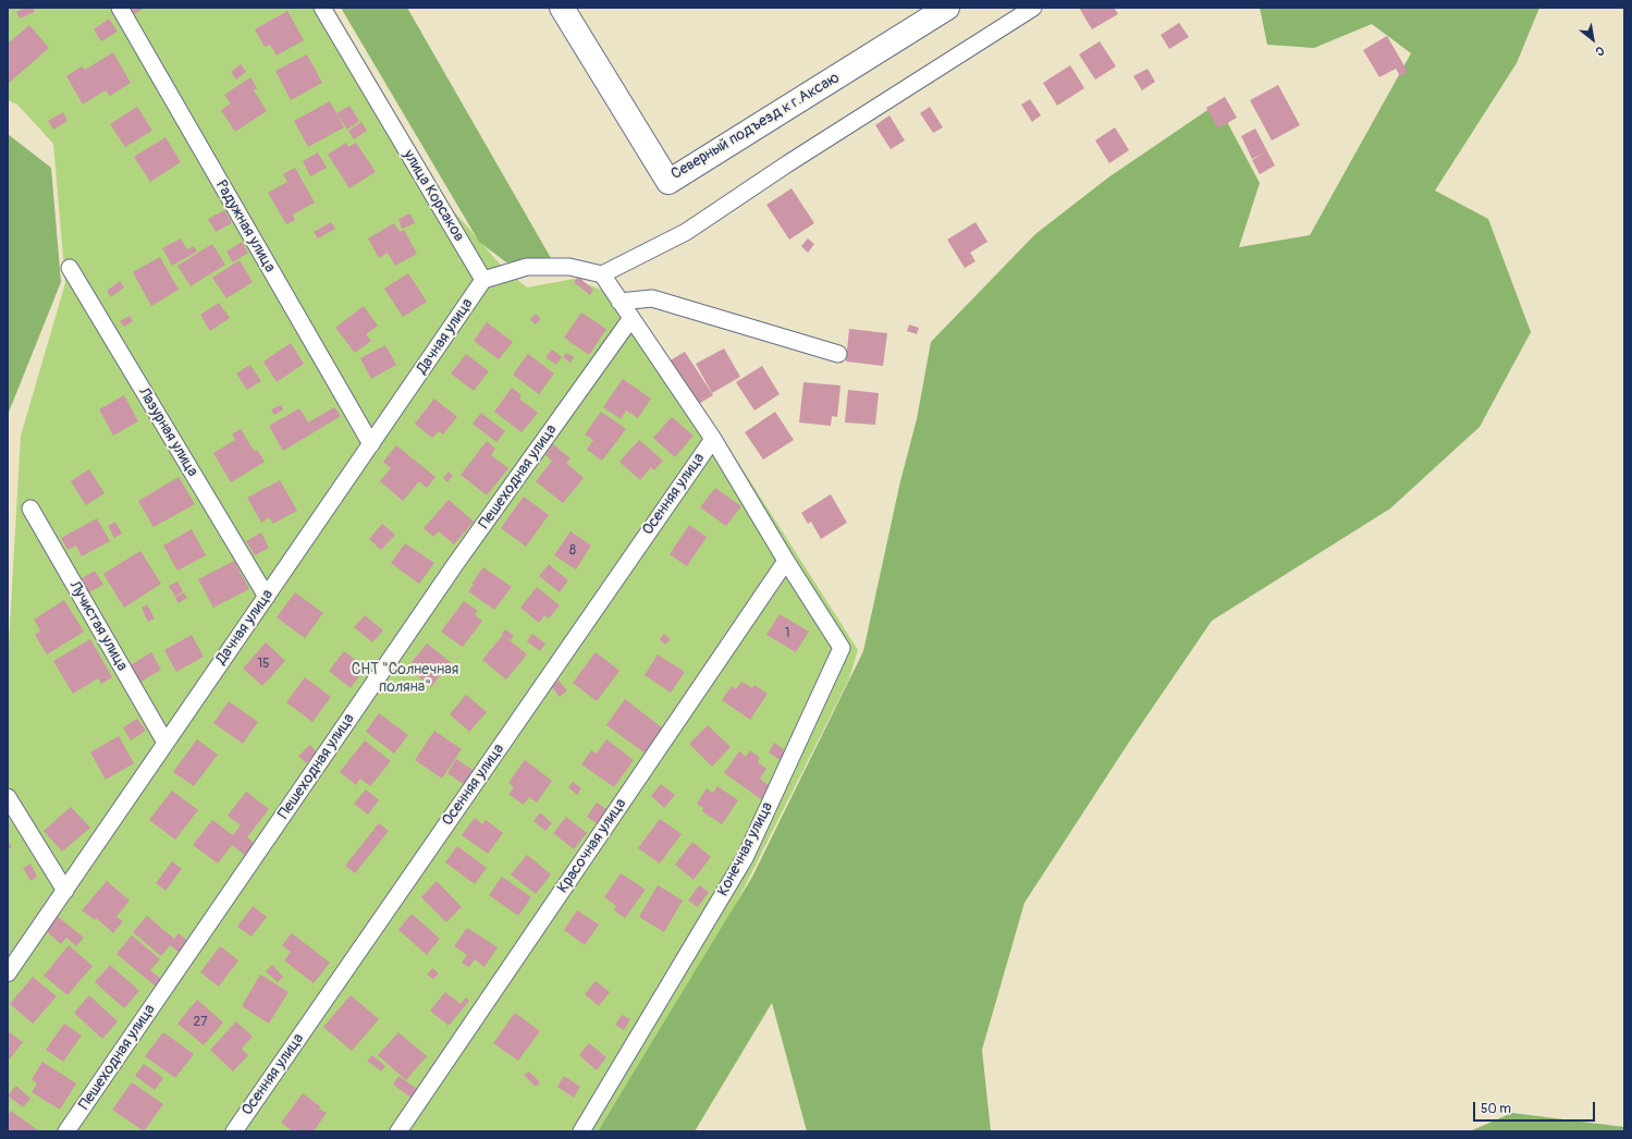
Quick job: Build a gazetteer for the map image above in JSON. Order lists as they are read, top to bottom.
{
  "streets": {
    "street": [
      "Северный подъезд к г.Аксаю",
      "улица Корсаков",
      "Радужная улица",
      "Дачная улица",
      "Лазурная улица",
      "Пешеходная улица",
      "Осенняя улица",
      "Лучистая улица",
      "Красочная улица",
      "Конечная улица"
    ]
  },
  "crossings": [
    ["улица Корсаков", "Дачная улица"],
    ["Радужная улица", "Дачная улица"],
    ["Дачная улица", "Лазурная улица"],
    ["Дачная улица", "Лучистая улица"],
    ["Красочная улица", "Конечная улица"]
  ],
  "parks": ["СНТ \"Солнечная поляна\""],
  "house_numbers": [
    "8",
    "1",
    "15",
    "27"
  ],
  "scale_bar": "50 m",
  "north": "bottom right"
}
